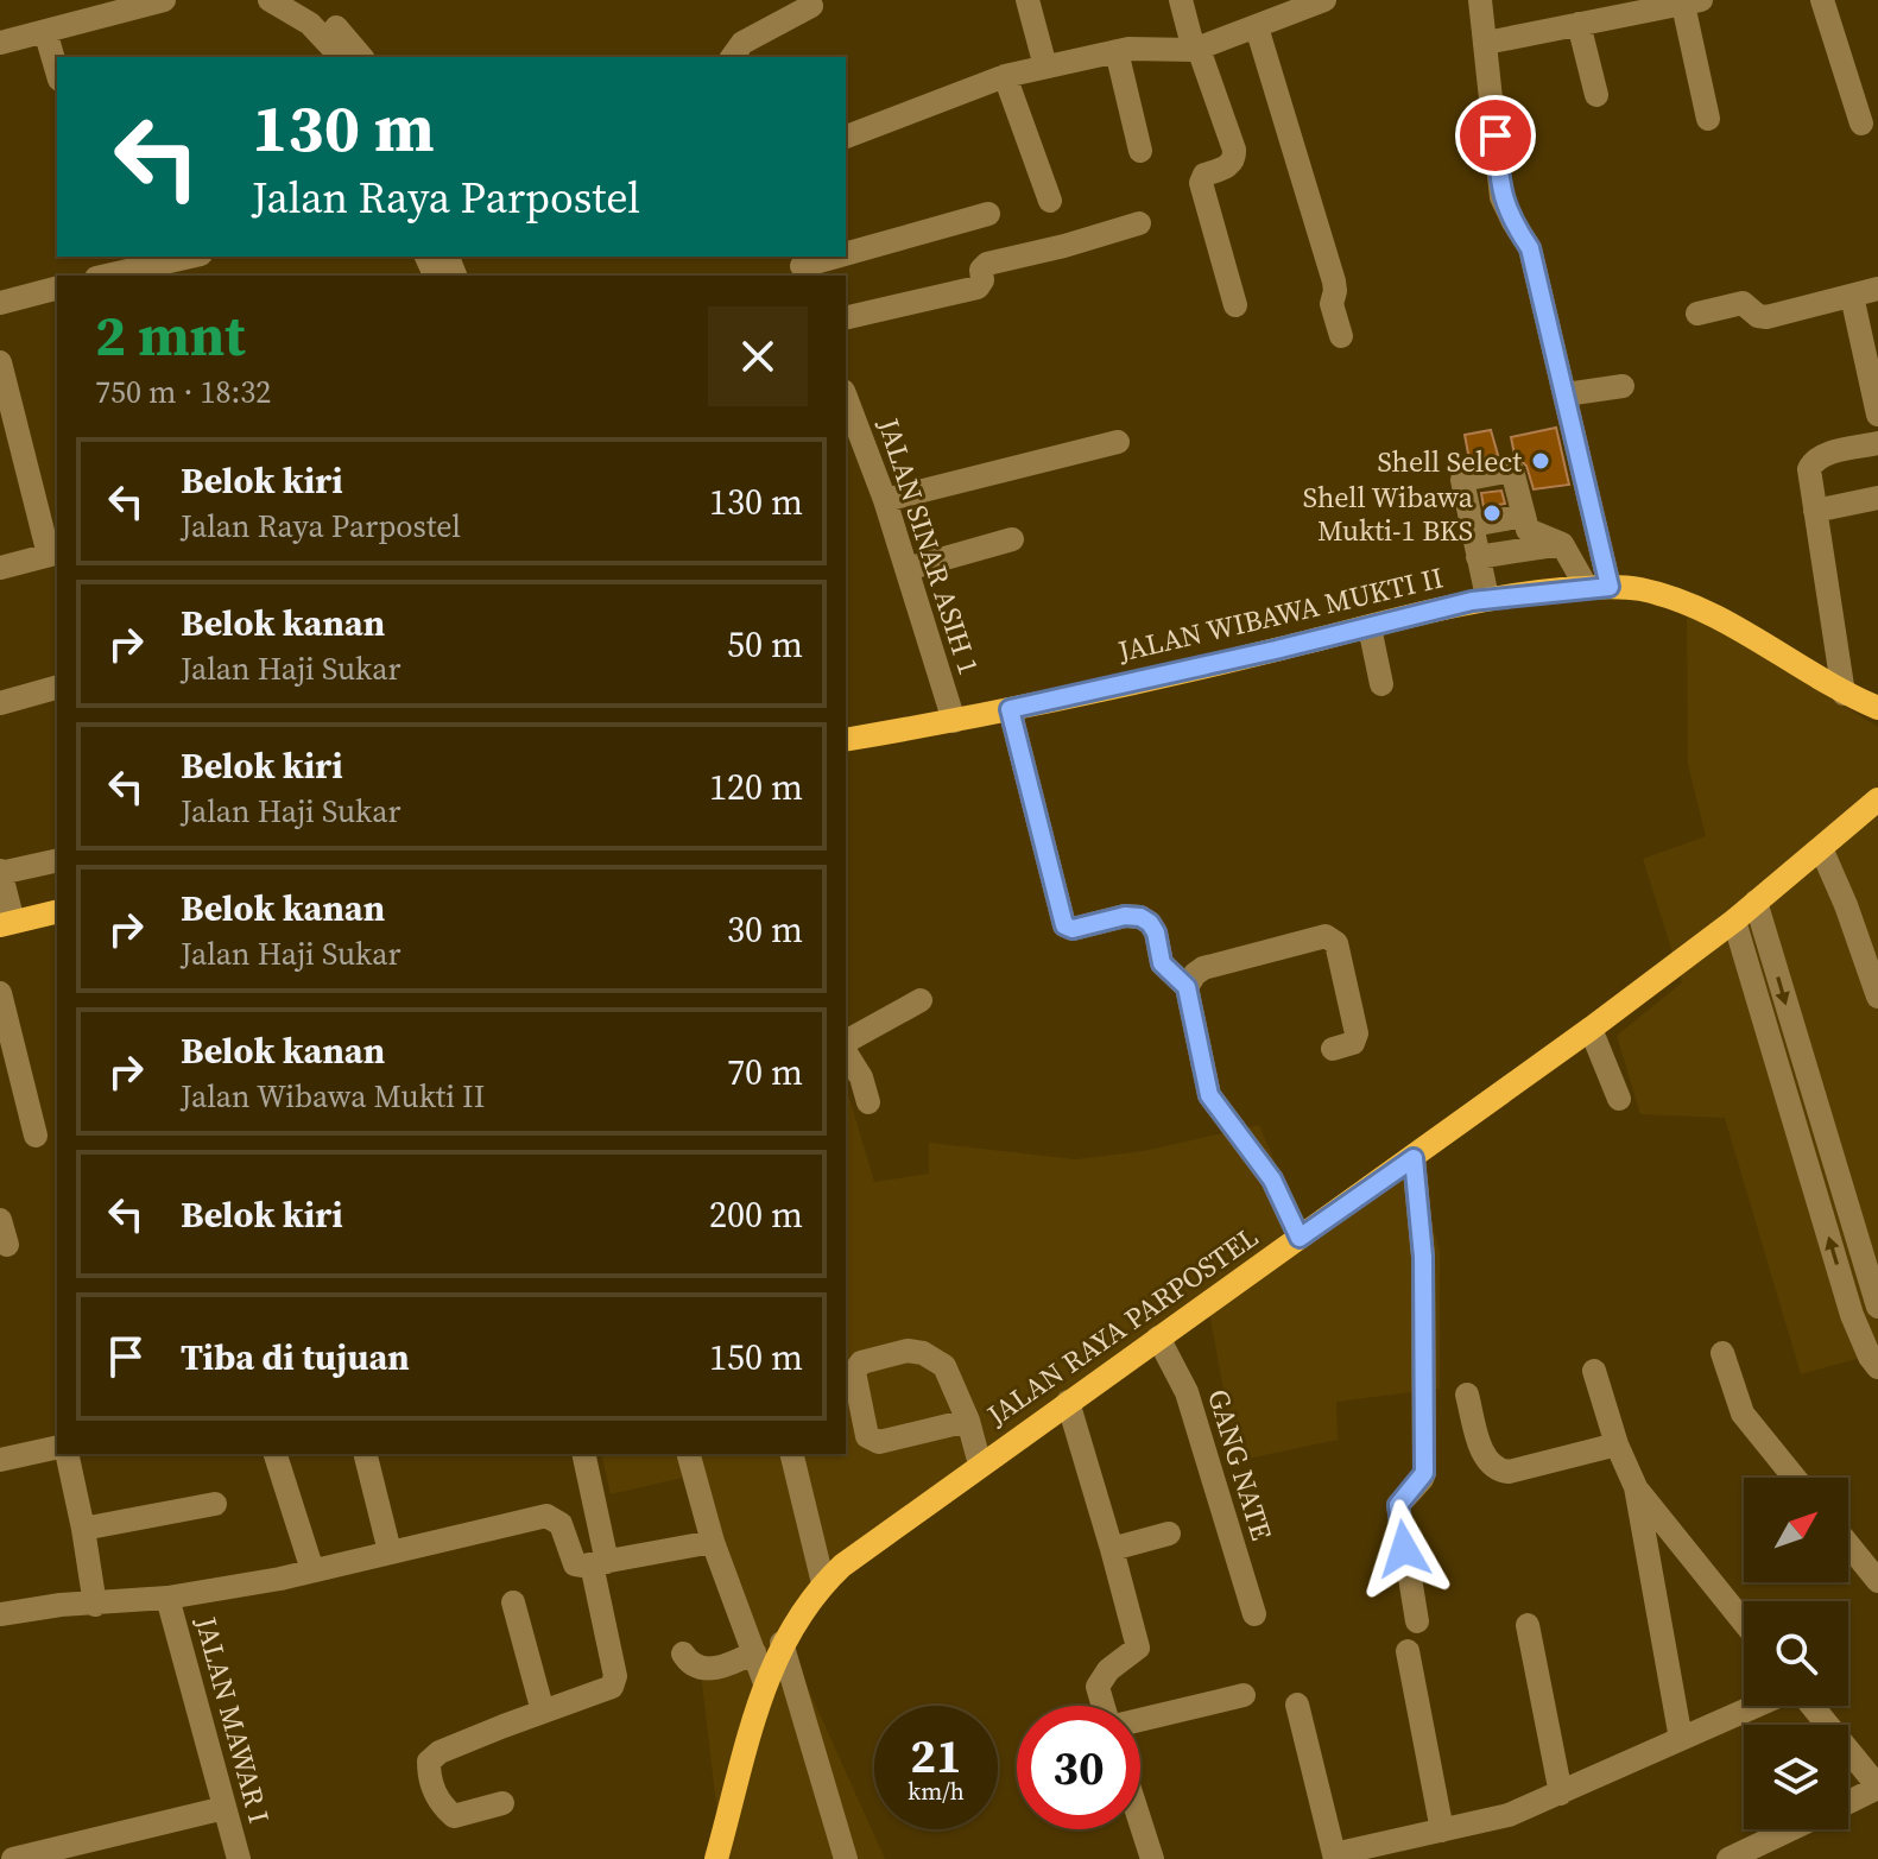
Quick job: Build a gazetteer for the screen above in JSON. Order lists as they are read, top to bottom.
{
  "streets": {
    "main road": ["JALAN WIBAWA MUKTI II", "JALAN RAYA PARPOSTEL"],
    "street": ["JALAN SINAR ASIH 1", "GANG NATE", "JALAN MAWAR I"]
  },
  "crossings": [
    ["JALAN SINAR ASIH 1", "JALAN WIBAWA MUKTI II"],
    ["JALAN RAYA PARPOSTEL", "GANG NATE"]
  ],
  "places": ["Shell Select", "Shell Wibawa Mukti-1 BKS"],
  "north": "top right",
  "page": {
    "turn": ["130 m", "Jalan Raya Parpostel"],
    "heading": ["2 mnt", "750 m · 18:32"],
    "list": [
      {
        "name": "Belok kiri",
        "note": "Jalan Raya Parpostel",
        "value": "130 m"
      },
      {
        "name": "Belok kanan",
        "note": "Jalan Haji Sukar",
        "value": "50 m"
      },
      {
        "name": "Belok kiri",
        "note": "Jalan Haji Sukar",
        "value": "120 m"
      },
      {
        "name": "Belok kanan",
        "note": "Jalan Haji Sukar",
        "value": "30 m"
      },
      {
        "name": "Belok kanan",
        "note": "Jalan Wibawa Mukti II",
        "value": "70 m"
      },
      {
        "name": "Belok kiri",
        "value": "200 m"
      },
      {
        "name": "Tiba di tujuan",
        "value": "150 m"
      }
    ],
    "speed": "21 km/h",
    "limit": "30"
  }
}
